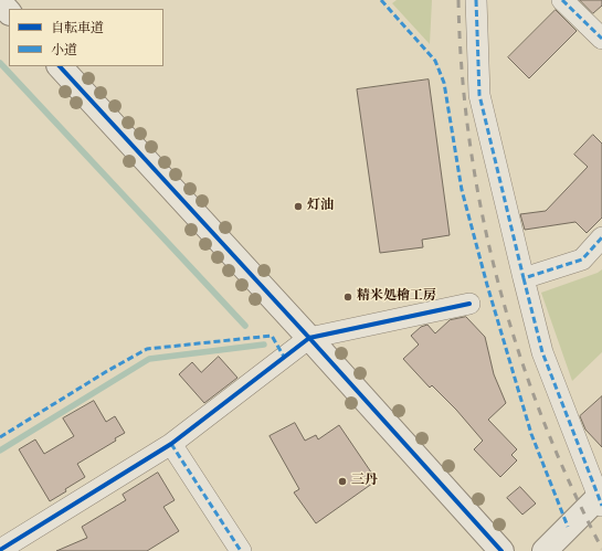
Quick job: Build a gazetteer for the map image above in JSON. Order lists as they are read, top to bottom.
{
  "places": ["灯油", "精米処檜工房", "三丹"],
  "legend": ["自転車道", "小道"]
}
